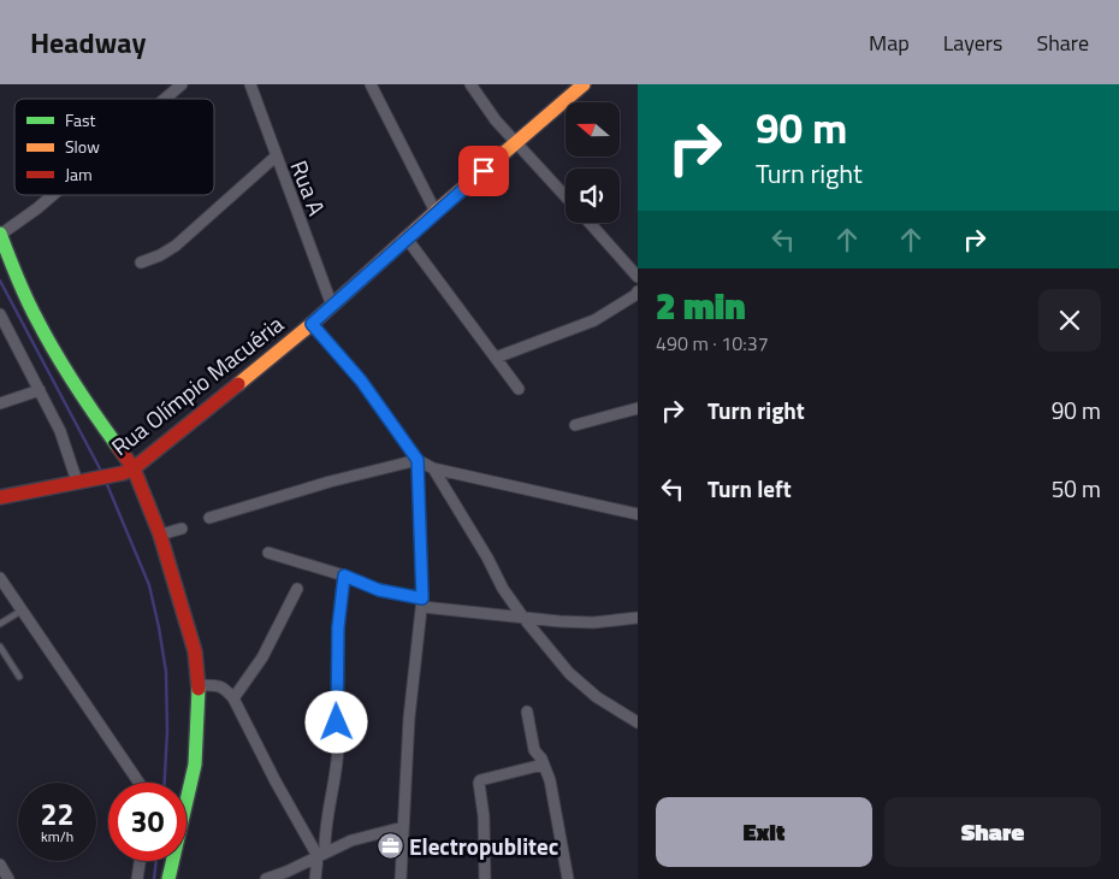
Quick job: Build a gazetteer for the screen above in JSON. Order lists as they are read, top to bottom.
{
  "streets": {
    "street": ["Rua A", "Rua Olímpio Macuéria"]
  },
  "crossings": [
    ["Rua A", "Rua Olímpio Macuéria"]
  ],
  "places": {
    "office": ["Electropublitec"]
  },
  "legend": ["Fast", "Slow", "Jam"],
  "north": "left",
  "page": {
    "header": "Headway",
    "nav": ["Map", "Layers", "Share"],
    "turn": ["90 m", "Turn right"],
    "heading": ["2 min", "490 m · 10:37"],
    "list": [
      {
        "name": "Turn right",
        "value": "90 m"
      },
      {
        "name": "Turn left",
        "value": "50 m"
      }
    ],
    "speed": "22 km/h",
    "limit": "30",
    "buttons": ["Exit", "Share"]
  }
}
